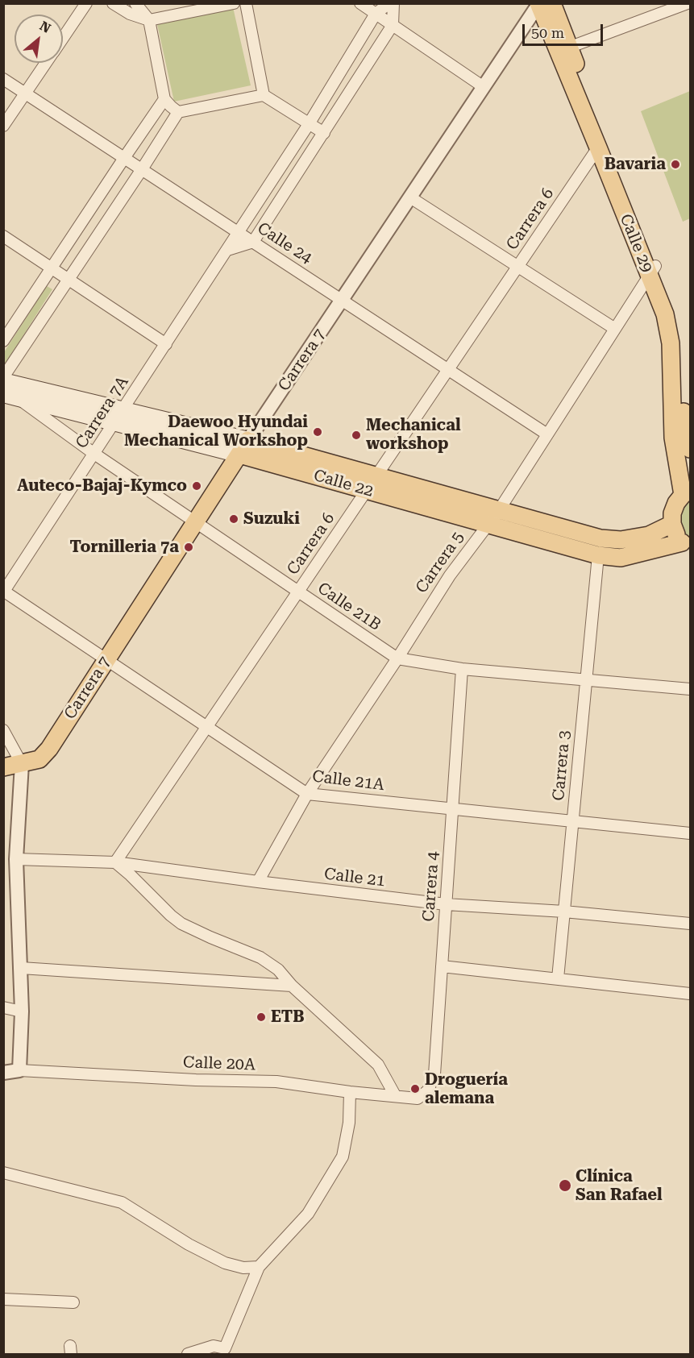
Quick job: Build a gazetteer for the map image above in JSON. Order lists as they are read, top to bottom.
{
  "streets": {
    "main road": ["Calle 29", "Carrera 7", "Calle 22"],
    "street": [
      "Carrera 6",
      "Calle 24",
      "Carrera 7A",
      "Carrera 5",
      "Calle 21B",
      "Carrera 3",
      "Calle 21A",
      "Calle 21",
      "Carrera 4",
      "Calle 20A"
    ]
  },
  "crossings": [
    ["Carrera 6", "Calle 24"],
    ["Carrera 6", "Calle 29"],
    ["Carrera 6", "Calle 22"],
    ["Carrera 6", "Calle 21B"],
    ["Carrera 6", "Calle 21A"],
    ["Carrera 6", "Calle 21"],
    ["Calle 24", "Carrera 7"],
    ["Calle 24", "Carrera 7A"],
    ["Calle 24", "Carrera 5"],
    ["Calle 29", "Carrera 7"],
    ["Calle 29", "Carrera 5"],
    ["Carrera 7", "Calle 22"],
    ["Carrera 7", "Calle 21B"],
    ["Carrera 7", "Calle 21A"],
    ["Carrera 7A", "Calle 22"],
    ["Carrera 7A", "Calle 21B"],
    ["Carrera 7A", "Calle 21A"],
    ["Calle 22", "Carrera 5"],
    ["Calle 22", "Calle 21B"],
    ["Calle 22", "Carrera 3"],
    ["Carrera 5", "Calle 21B"],
    ["Carrera 5", "Calle 21A"],
    ["Carrera 5", "Calle 21"],
    ["Calle 21B", "Carrera 3"],
    ["Calle 21B", "Carrera 4"],
    ["Carrera 3", "Calle 21A"],
    ["Carrera 3", "Calle 21"],
    ["Calle 21A", "Carrera 4"],
    ["Calle 21", "Carrera 4"],
    ["Carrera 4", "Calle 20A"]
  ],
  "places": [
    "Bavaria",
    "Daewoo Hyundai Mechanical Workshop",
    "Mechanical workshop",
    "Auteco-Bajaj-Kymco",
    "Suzuki",
    "Tornilleria 7a",
    "ETB",
    "Droguería alemana",
    "Clínica San Rafael"
  ],
  "scale_bar": "50 m",
  "north": "top right"
}
